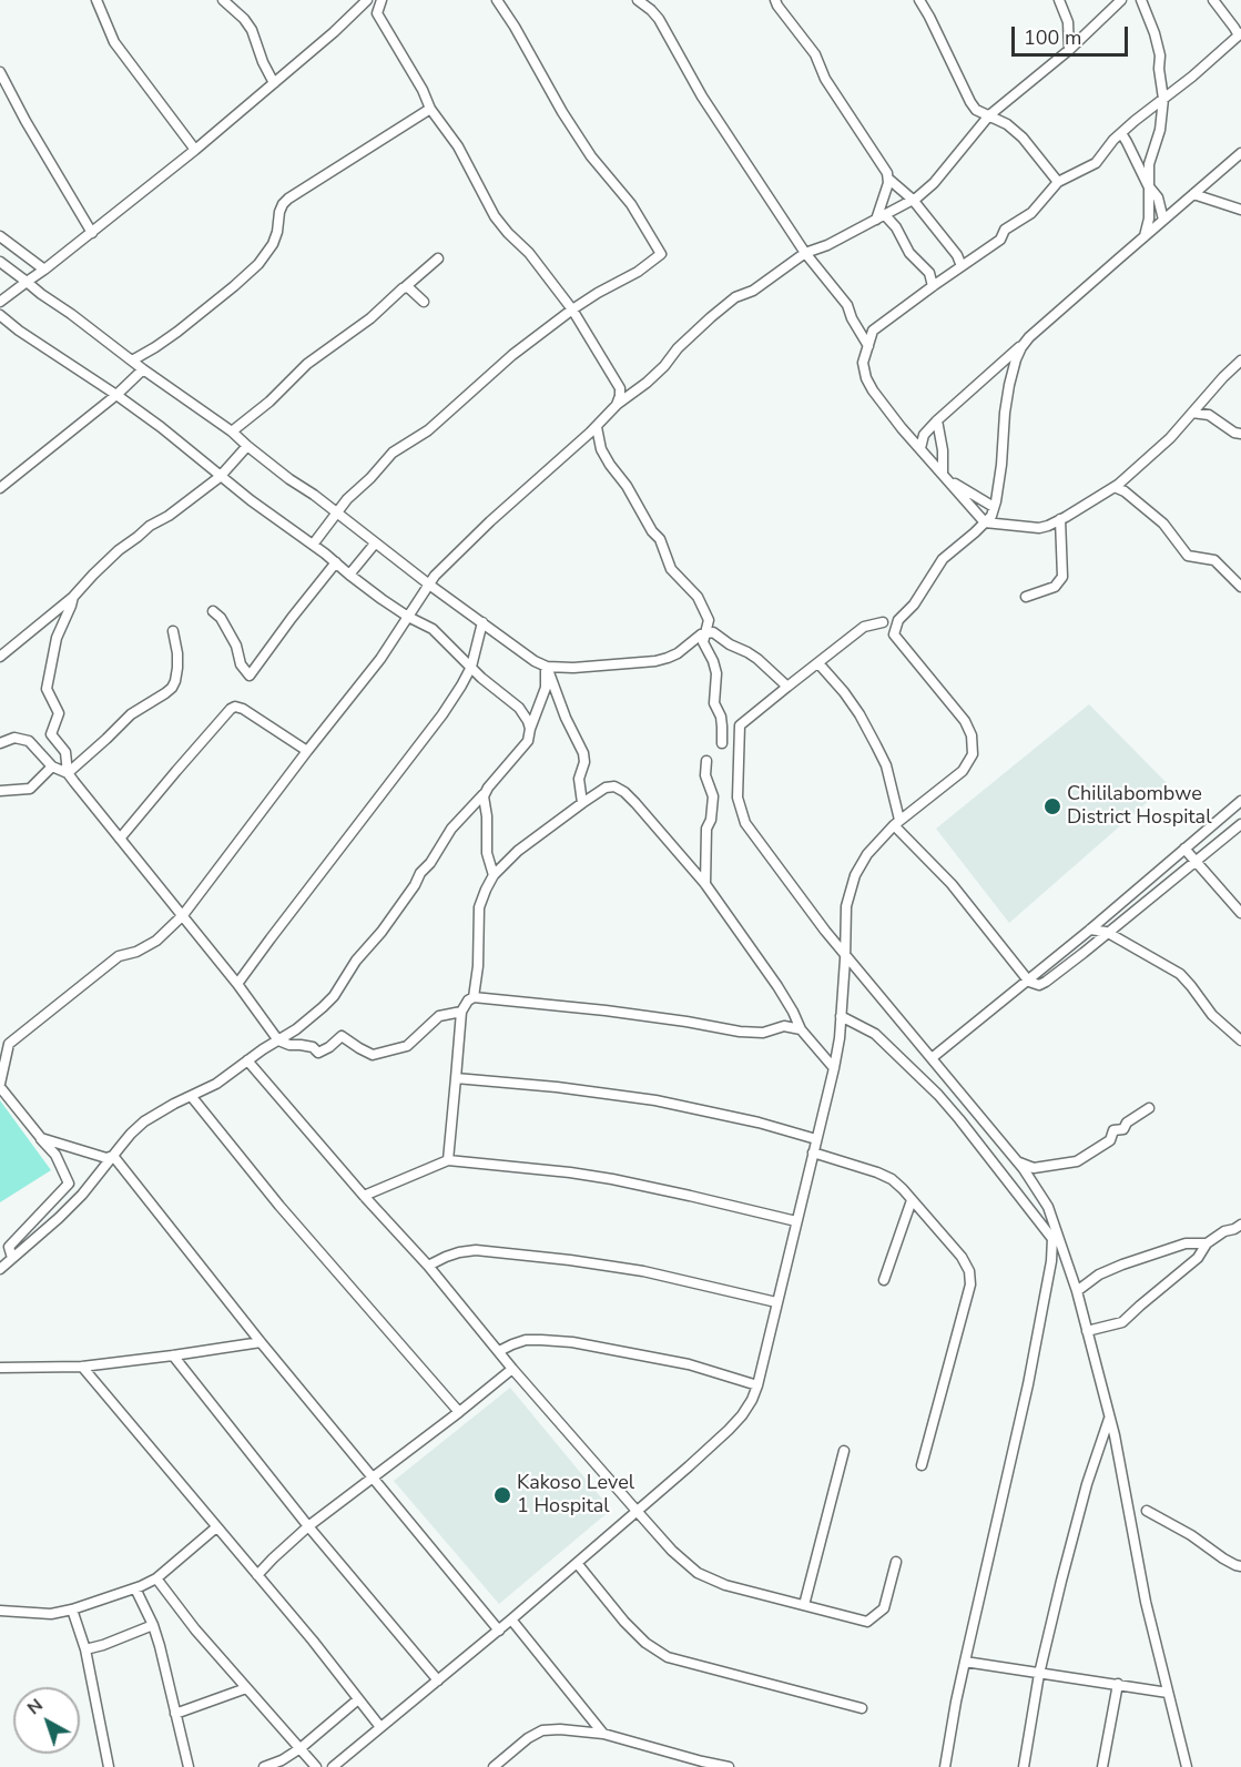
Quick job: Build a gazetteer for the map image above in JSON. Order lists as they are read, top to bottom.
{
  "places": ["Chililabombwe District Hospital", "Kakoso Level 1 Hospital"],
  "scale_bar": "100 m",
  "north": "top left"
}
